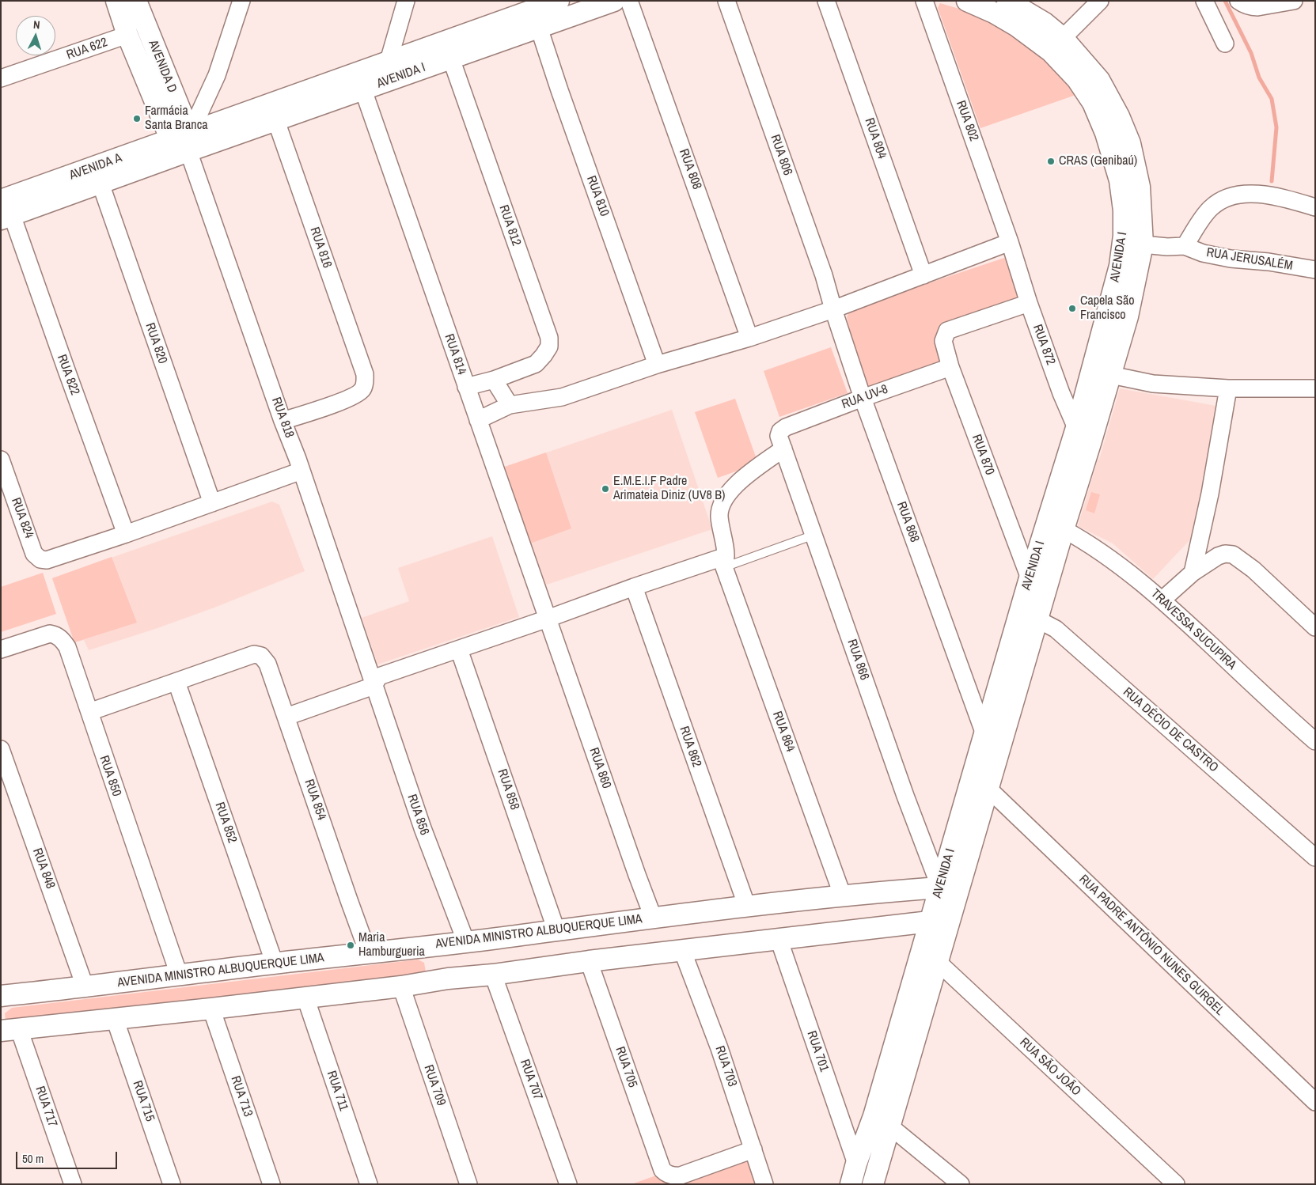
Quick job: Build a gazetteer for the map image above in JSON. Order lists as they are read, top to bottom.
{
  "streets": {
    "street": [
      "RUA 622",
      "AVENIDA D",
      "AVENIDA I",
      "RUA 802",
      "RUA 804",
      "RUA 806",
      "AVENIDA A",
      "RUA 808",
      "RUA 810",
      "RUA 812",
      "RUA 816",
      "RUA JERUSALÉM",
      "RUA 820",
      "RUA 872",
      "RUA 814",
      "RUA 822",
      "RUA UV-8",
      "RUA 818",
      "RUA 870",
      "RUA 824",
      "RUA 868",
      "TRAVESSA SUCUPIRA",
      "RUA 866",
      "RUA DÉCIO DE CASTRO",
      "RUA 864",
      "RUA 862",
      "RUA 860",
      "RUA 850",
      "RUA 858",
      "RUA 854",
      "RUA 856",
      "RUA 852",
      "RUA 848",
      "AVENIDA MINISTRO ALBUQUERQUE LIMA",
      "RUA PADRE ANTÔNIO NUNES GURGEL",
      "RUA 701",
      "RUA 703",
      "RUA 705",
      "RUA SÃO JOÃO",
      "RUA 707",
      "RUA 709",
      "RUA 711",
      "RUA 713",
      "RUA 715",
      "RUA 717"
    ]
  },
  "crossings": [
    ["RUA 622", "AVENIDA D"],
    ["AVENIDA D", "AVENIDA I"],
    ["AVENIDA D", "AVENIDA A"],
    ["AVENIDA D", "RUA 818"],
    ["AVENIDA I", "AVENIDA A"],
    ["AVENIDA I", "RUA 810"],
    ["AVENIDA I", "RUA 812"],
    ["AVENIDA I", "RUA 816"],
    ["AVENIDA I", "RUA JERUSALÉM"],
    ["AVENIDA I", "RUA 872"],
    ["AVENIDA I", "RUA 814"],
    ["AVENIDA I", "RUA 818"],
    ["AVENIDA I", "RUA 870"],
    ["AVENIDA I", "RUA 868"],
    ["AVENIDA I", "TRAVESSA SUCUPIRA"],
    ["AVENIDA I", "RUA 866"],
    ["AVENIDA I", "RUA DÉCIO DE CASTRO"],
    ["AVENIDA I", "AVENIDA MINISTRO ALBUQUERQUE LIMA"],
    ["AVENIDA I", "RUA PADRE ANTÔNIO NUNES GURGEL"],
    ["AVENIDA I", "RUA 701"],
    ["AVENIDA I", "RUA SÃO JOÃO"],
    ["RUA 802", "RUA 872"],
    ["RUA 806", "RUA 868"],
    ["AVENIDA A", "RUA 820"],
    ["AVENIDA A", "RUA 822"],
    ["AVENIDA A", "RUA 818"],
    ["RUA 812", "RUA 814"],
    ["RUA 816", "RUA 818"],
    ["RUA 872", "RUA 870"],
    ["RUA 814", "RUA 860"],
    ["RUA 822", "RUA 824"],
    ["RUA UV-8", "RUA 870"],
    ["RUA UV-8", "RUA 868"],
    ["RUA UV-8", "RUA 866"],
    ["RUA 818", "RUA 856"],
    ["RUA 866", "RUA 864"],
    ["RUA 866", "AVENIDA MINISTRO ALBUQUERQUE LIMA"],
    ["RUA 864", "AVENIDA MINISTRO ALBUQUERQUE LIMA"],
    ["RUA 862", "AVENIDA MINISTRO ALBUQUERQUE LIMA"],
    ["RUA 860", "AVENIDA MINISTRO ALBUQUERQUE LIMA"],
    ["RUA 850", "AVENIDA MINISTRO ALBUQUERQUE LIMA"],
    ["RUA 858", "AVENIDA MINISTRO ALBUQUERQUE LIMA"],
    ["RUA 854", "RUA 852"],
    ["RUA 854", "AVENIDA MINISTRO ALBUQUERQUE LIMA"],
    ["RUA 856", "AVENIDA MINISTRO ALBUQUERQUE LIMA"],
    ["RUA 852", "AVENIDA MINISTRO ALBUQUERQUE LIMA"],
    ["RUA 848", "AVENIDA MINISTRO ALBUQUERQUE LIMA"],
    ["RUA 703", "RUA 705"]
  ],
  "places": [
    "Farmácia Santa Branca",
    "CRAS (Genibaú)",
    "Capela São Francisco",
    "E.M.E.I.F Padre Arimateia Diniz (UV8 B)",
    "Maria Hamburgueria"
  ],
  "scale_bar": "50 m",
  "north": "top"
}
